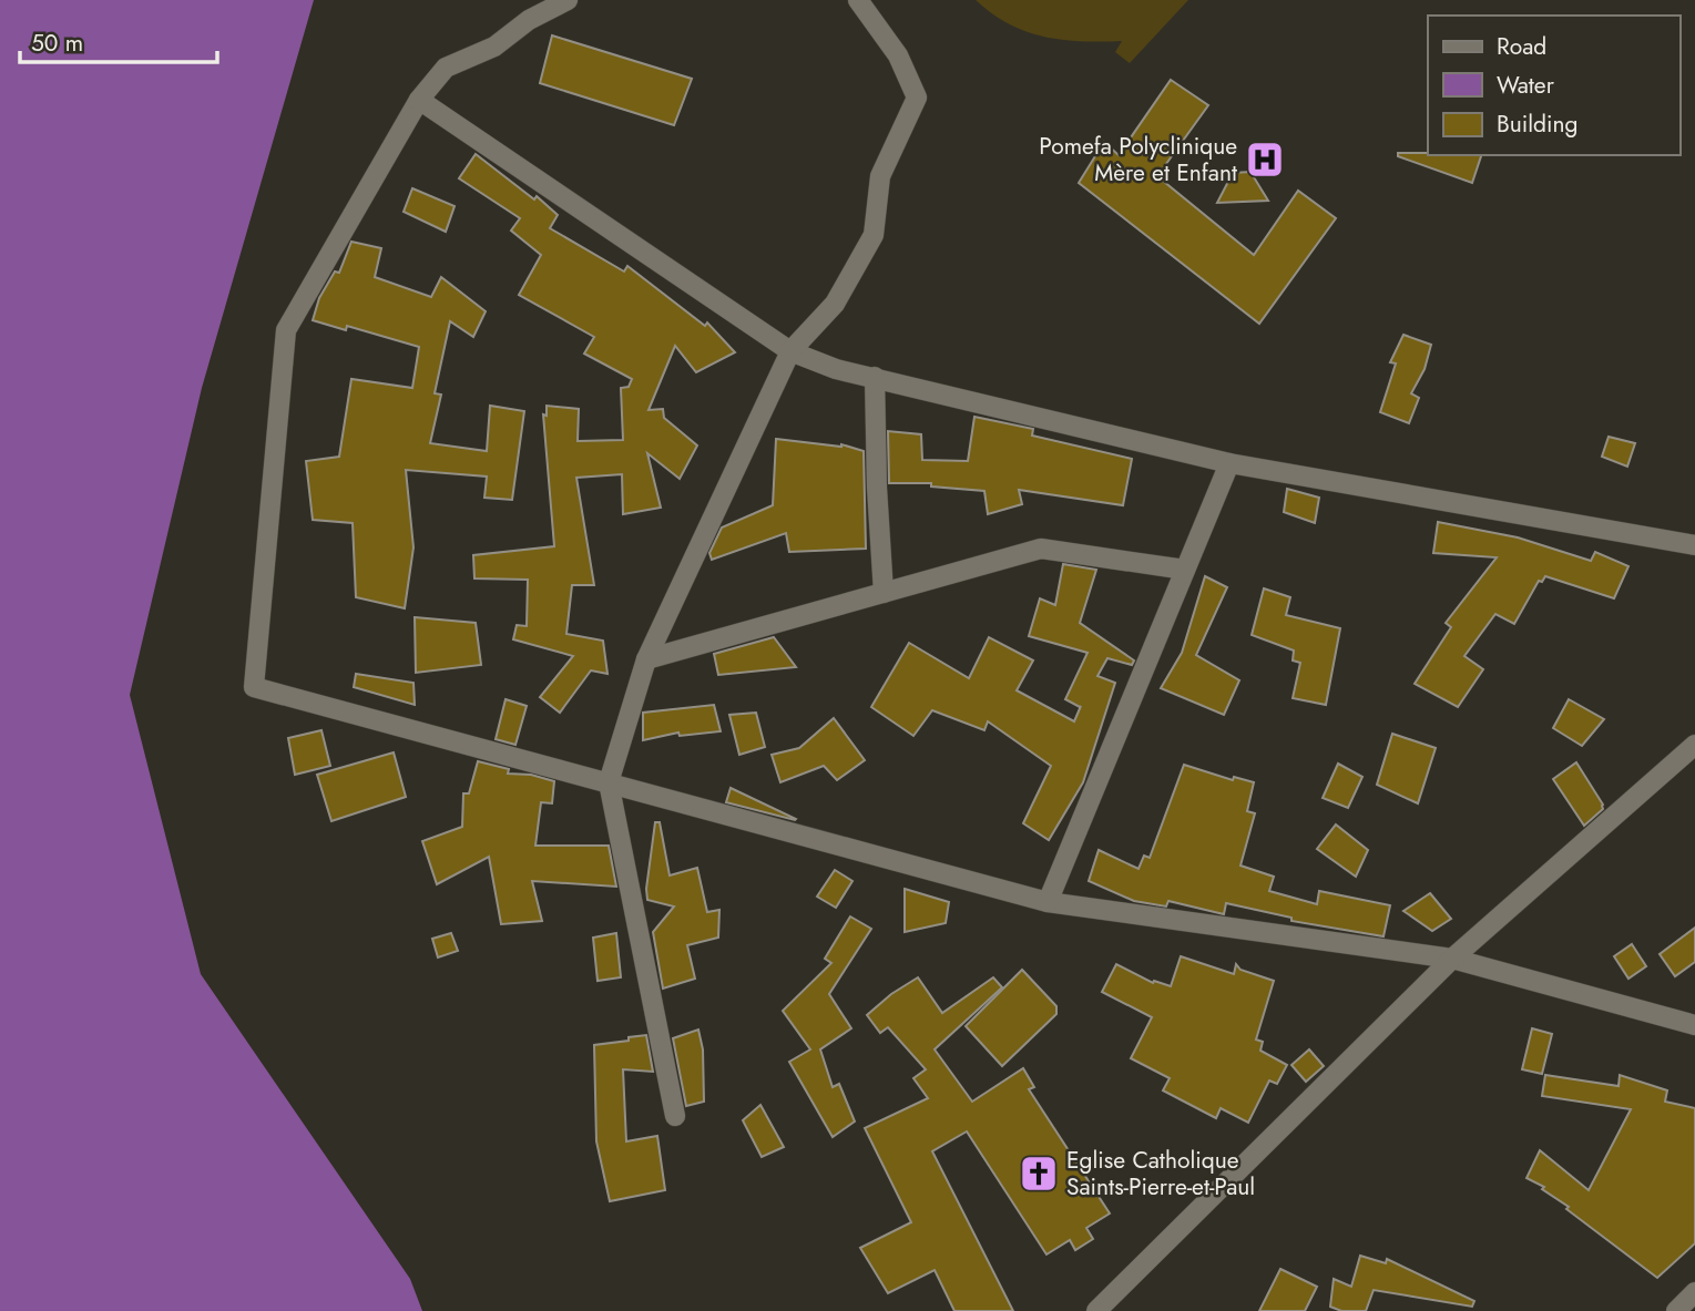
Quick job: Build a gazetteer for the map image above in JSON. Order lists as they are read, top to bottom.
{
  "places": {
    "hospital": ["Pomefa Polyclinique Mère et Enfant"],
    "church": ["Eglise Catholique Saints-Pierre-et-Paul"]
  },
  "legend": ["Road", "Water", "Building"],
  "scale_bar": "50 m"
}
